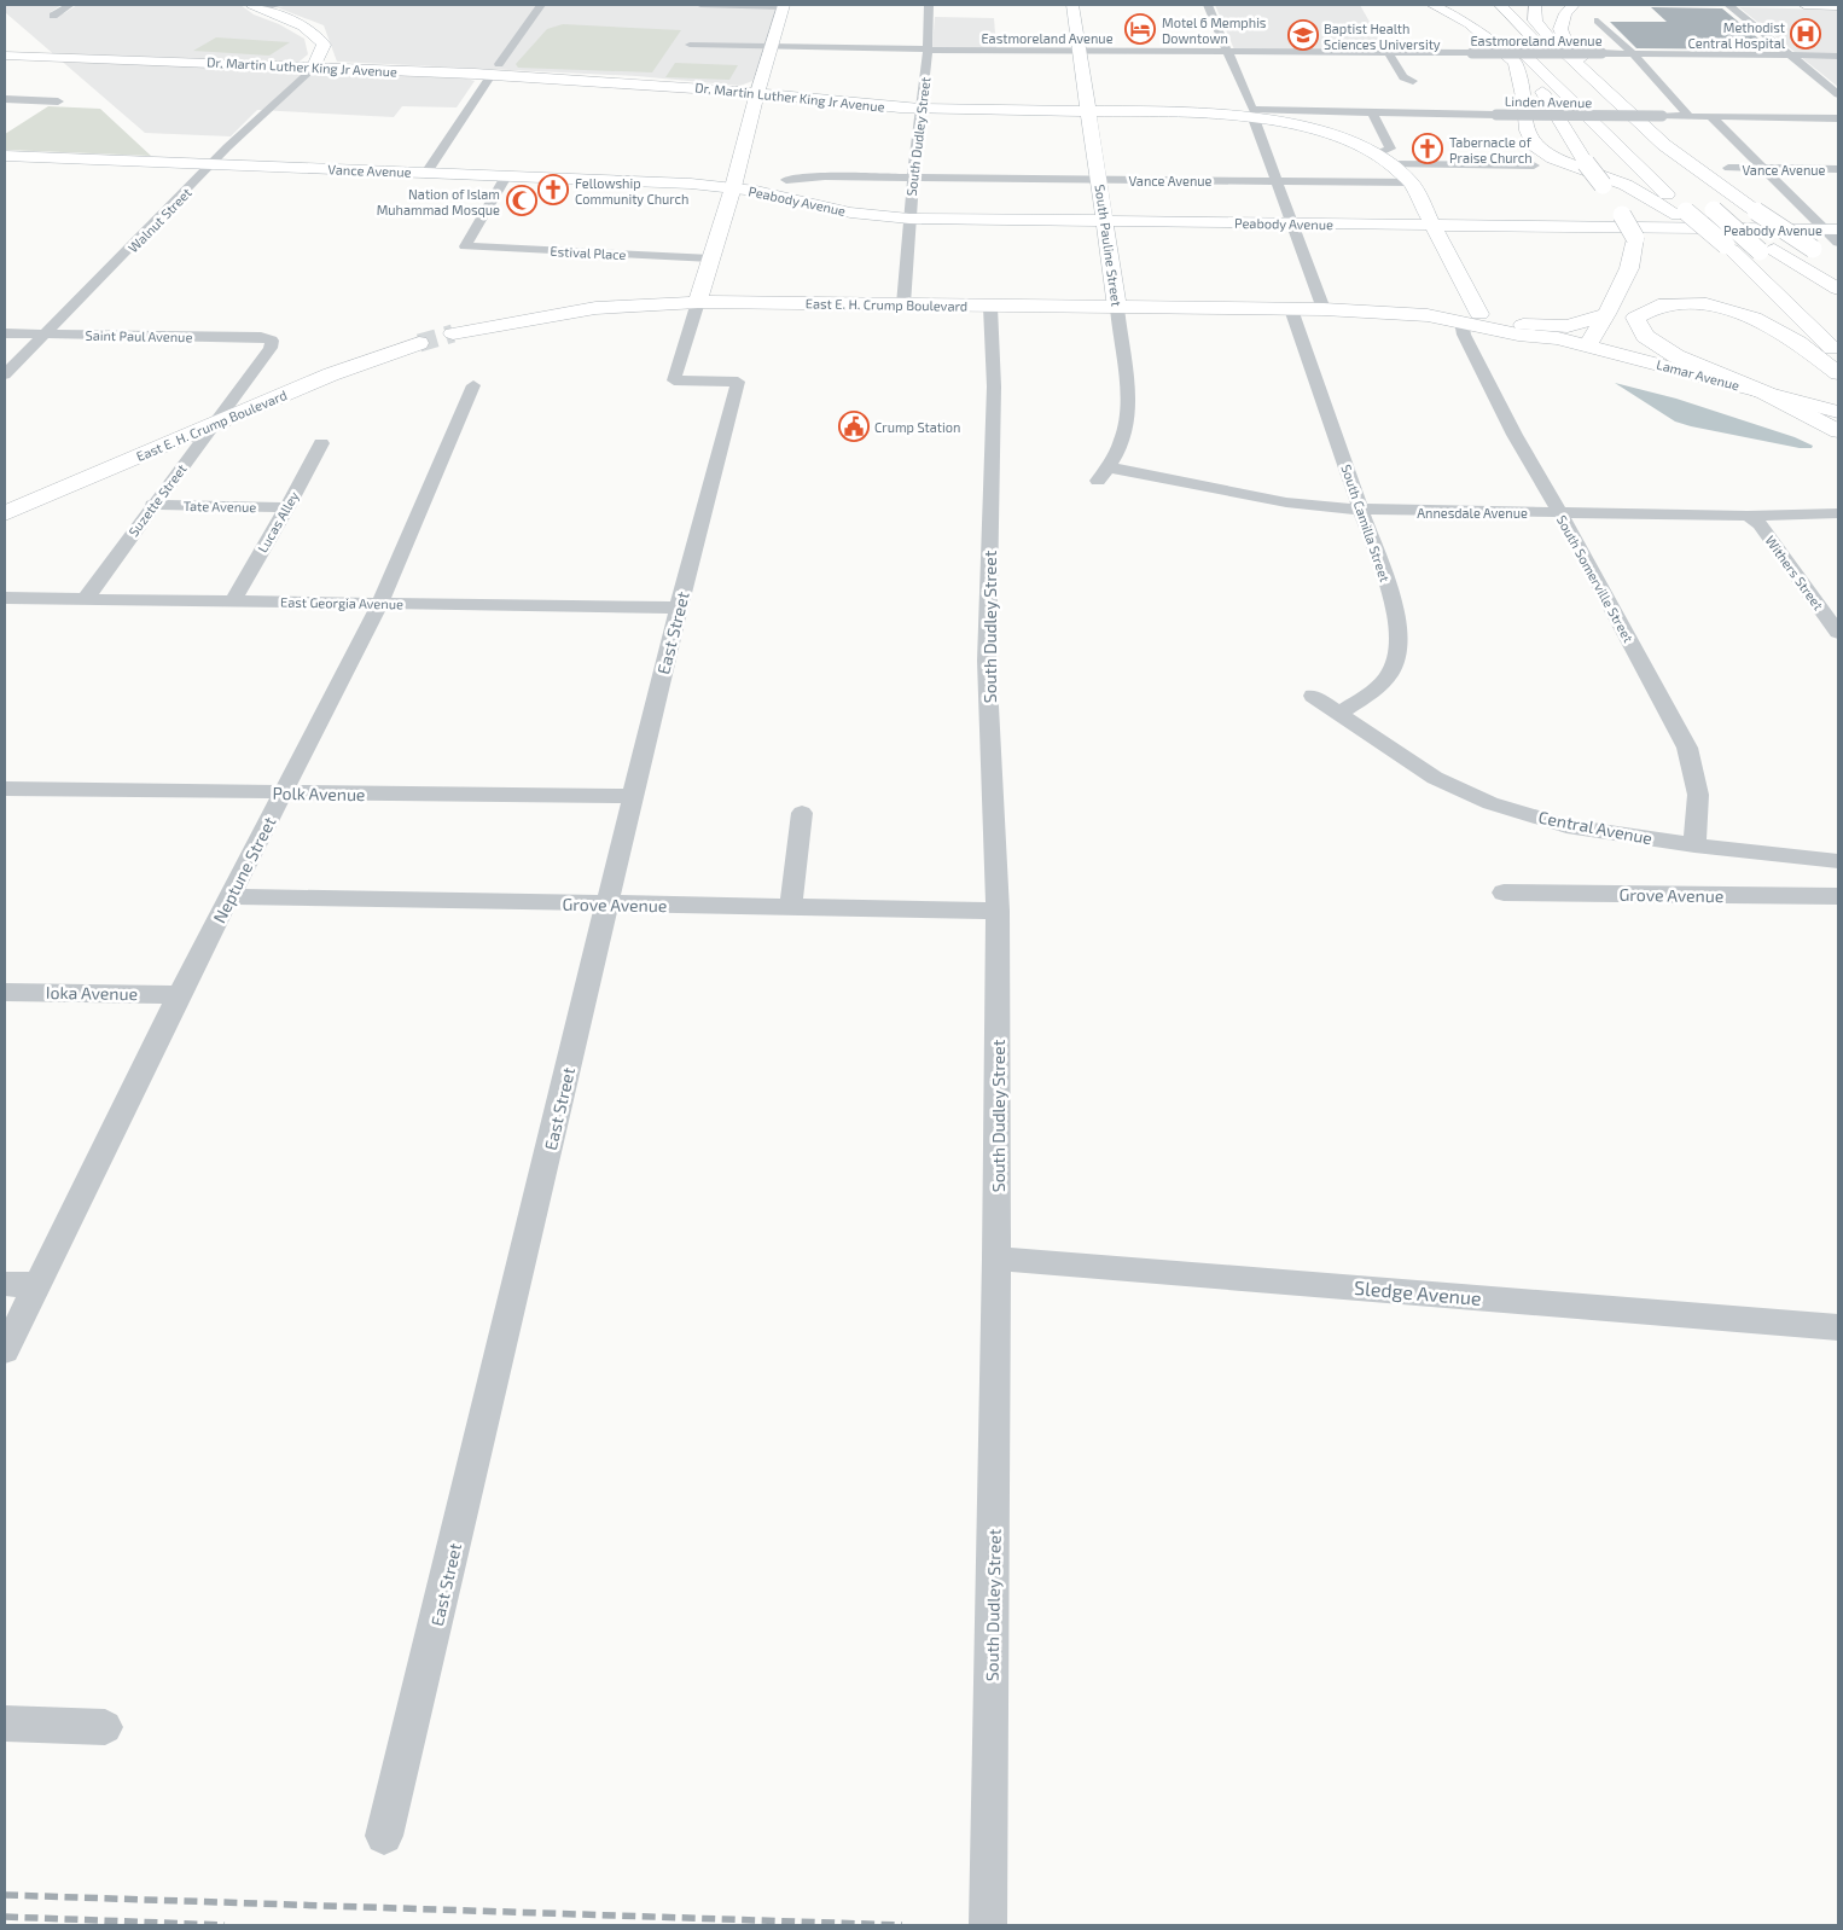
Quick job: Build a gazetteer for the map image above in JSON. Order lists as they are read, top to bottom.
{
  "streets": {
    "main road": [
      "Dr. Martin Luther King Jr Avenue",
      "Vance Avenue",
      "Peabody Avenue",
      "South Pauline Street",
      "East E. H. Crump Boulevard",
      "Lamar Avenue"
    ],
    "street": [
      "Eastmoreland Avenue",
      "Linden Avenue",
      "South Dudley Street",
      "Walnut Street",
      "Estival Place",
      "Saint Paul Avenue",
      "Suzette Street",
      "Tate Avenue",
      "Annesdale Avenue",
      "Lucas Alley",
      "South Camilla Street",
      "Withers Street",
      "South Somerville Street",
      "East Georgia Avenue",
      "East Street",
      "Polk Avenue",
      "Central Avenue",
      "Neptune Street",
      "Grove Avenue",
      "Ioka Avenue",
      "Sledge Avenue"
    ]
  },
  "crossings": [
    ["Eastmoreland Avenue", "South Dudley Street"],
    ["Eastmoreland Avenue", "South Pauline Street"],
    ["Dr. Martin Luther King Jr Avenue", "Linden Avenue"],
    ["Dr. Martin Luther King Jr Avenue", "South Dudley Street"],
    ["Dr. Martin Luther King Jr Avenue", "Vance Avenue"],
    ["Dr. Martin Luther King Jr Avenue", "Peabody Avenue"],
    ["Dr. Martin Luther King Jr Avenue", "Walnut Street"],
    ["Dr. Martin Luther King Jr Avenue", "South Pauline Street"],
    ["Dr. Martin Luther King Jr Avenue", "East E. H. Crump Boulevard"],
    ["Dr. Martin Luther King Jr Avenue", "South Somerville Street"],
    ["South Dudley Street", "Vance Avenue"],
    ["South Dudley Street", "Peabody Avenue"],
    ["South Dudley Street", "East E. H. Crump Boulevard"],
    ["South Dudley Street", "Grove Avenue"],
    ["South Dudley Street", "Sledge Avenue"],
    ["Vance Avenue", "Peabody Avenue"],
    ["Vance Avenue", "Walnut Street"],
    ["Vance Avenue", "South Pauline Street"],
    ["Vance Avenue", "Estival Place"],
    ["Peabody Avenue", "South Pauline Street"],
    ["Walnut Street", "Saint Paul Avenue"],
    ["South Pauline Street", "East E. H. Crump Boulevard"],
    ["South Pauline Street", "Annesdale Avenue"],
    ["East E. H. Crump Boulevard", "Lamar Avenue"],
    ["East E. H. Crump Boulevard", "Suzette Street"],
    ["East E. H. Crump Boulevard", "South Camilla Street"],
    ["East E. H. Crump Boulevard", "South Somerville Street"],
    ["East E. H. Crump Boulevard", "East Street"],
    ["Saint Paul Avenue", "Suzette Street"],
    ["Suzette Street", "Tate Avenue"],
    ["Suzette Street", "East Georgia Avenue"],
    ["Tate Avenue", "Lucas Alley"],
    ["Annesdale Avenue", "South Camilla Street"],
    ["Annesdale Avenue", "Withers Street"],
    ["Annesdale Avenue", "South Somerville Street"],
    ["Lucas Alley", "East Georgia Avenue"],
    ["South Camilla Street", "Central Avenue"],
    ["South Somerville Street", "Central Avenue"],
    ["East Georgia Avenue", "East Street"],
    ["East Georgia Avenue", "Neptune Street"],
    ["East Street", "Polk Avenue"],
    ["East Street", "Grove Avenue"],
    ["Polk Avenue", "Neptune Street"],
    ["Neptune Street", "Grove Avenue"],
    ["Neptune Street", "Ioka Avenue"]
  ],
  "places": {
    "hotel": ["Motel 6 Memphis Downtown"],
    "hospital": ["Methodist Central Hospital"],
    "school or university": ["Baptist Health Sciences University"],
    "church": ["Tabernacle of Praise Church", "Fellowship Community Church"],
    "mosque": ["Nation of Islam Muhammad Mosque"],
    "public building": ["Crump Station"]
  }
}
